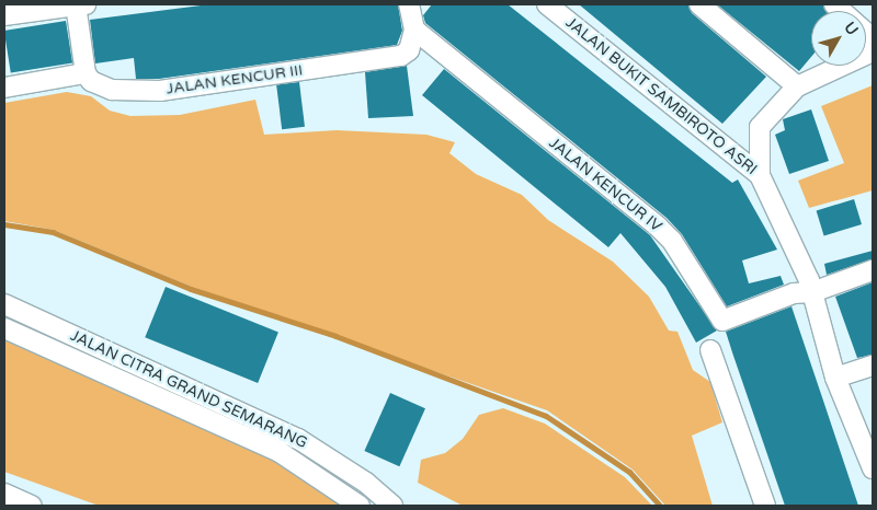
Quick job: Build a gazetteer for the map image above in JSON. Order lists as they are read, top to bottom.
{
  "streets": {
    "street": [
      "JALAN KENCUR III",
      "JALAN BUKIT SAMBIROTO ASRI",
      "JALAN KENCUR IV",
      "JALAN CITRA GRAND SEMARANG"
    ]
  },
  "crossings": [
    ["JALAN KENCUR III", "JALAN KENCUR IV"],
    ["JALAN BUKIT SAMBIROTO ASRI", "JALAN KENCUR IV"]
  ],
  "north": "top right"
}
